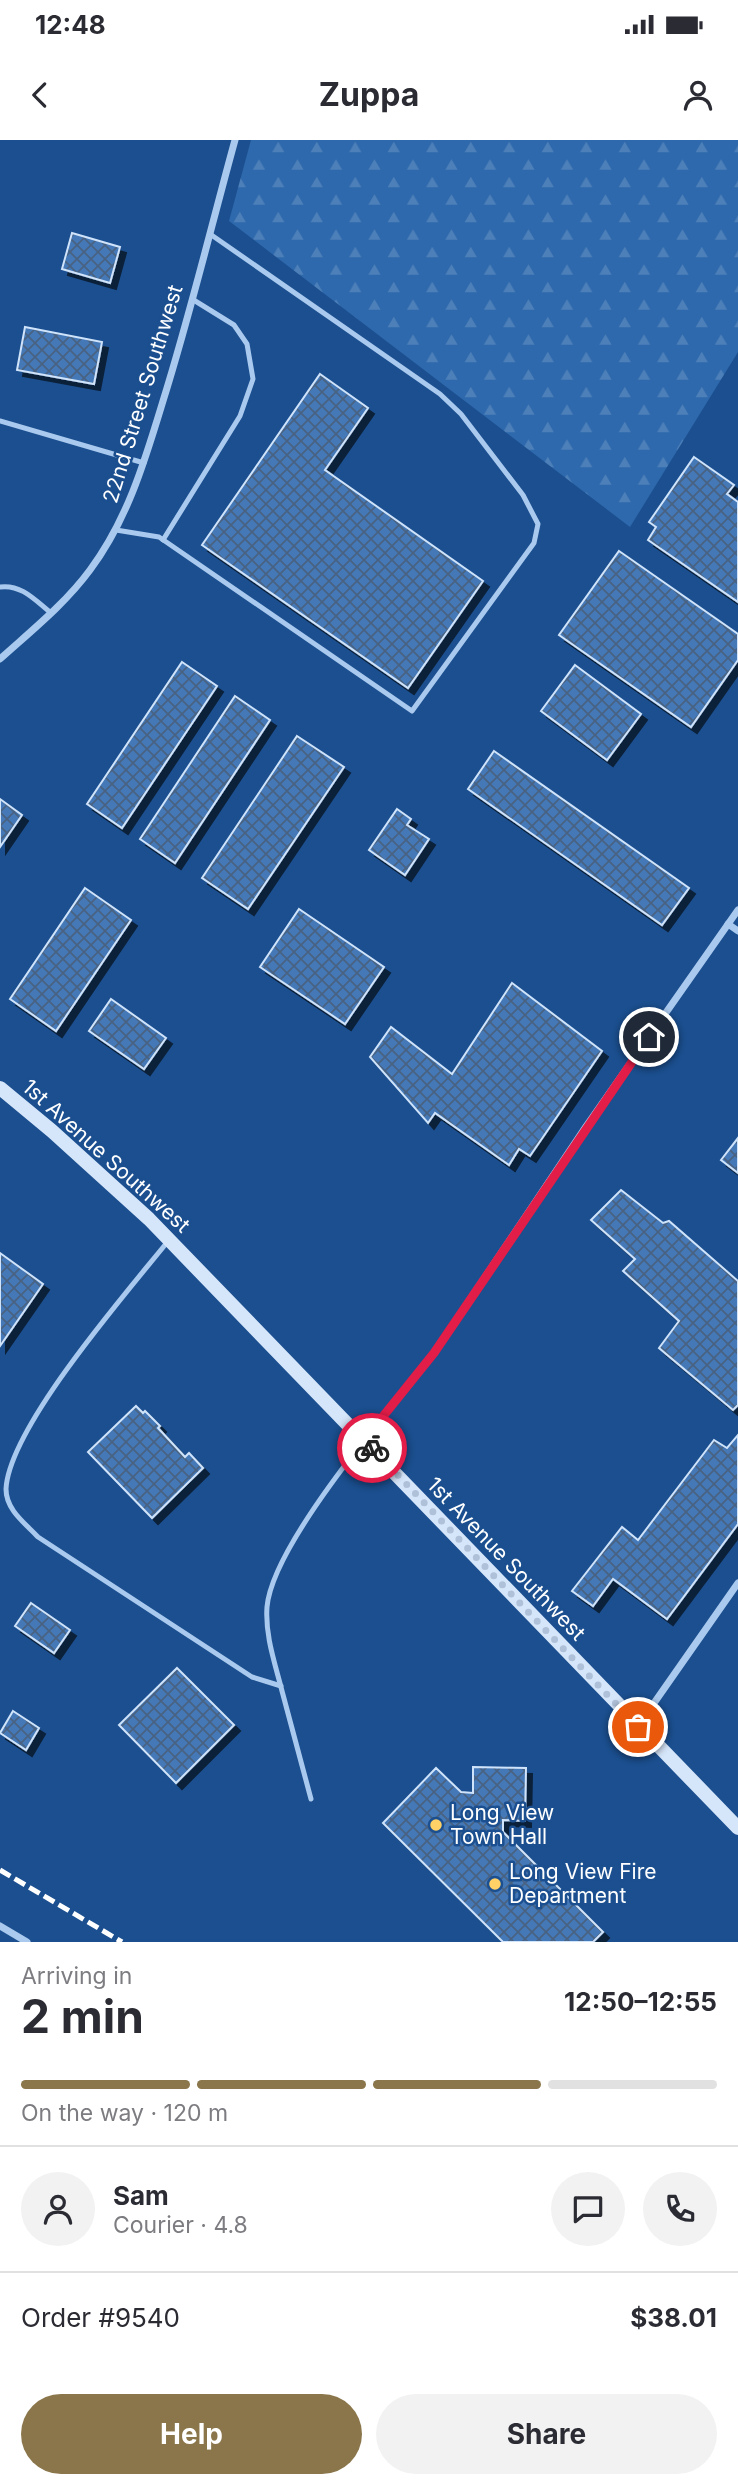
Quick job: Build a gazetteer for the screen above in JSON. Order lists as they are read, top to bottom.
{
  "streets": {
    "main road": ["1st Avenue Southwest"],
    "street": ["22nd Street Southwest"]
  },
  "places": ["Long View Town Hall", "Long View Fire Department"],
  "page": {
    "status": "12:48",
    "header": "Zuppa",
    "heading": ["2 min", "Arriving in", "12:50–12:55"],
    "panel": [
      "Sam",
      "Courier · 4.8",
      "Order #9540",
      "$38.01"
    ],
    "bar": "On the way · 120 m",
    "buttons": ["Help", "Share"]
  }
}
